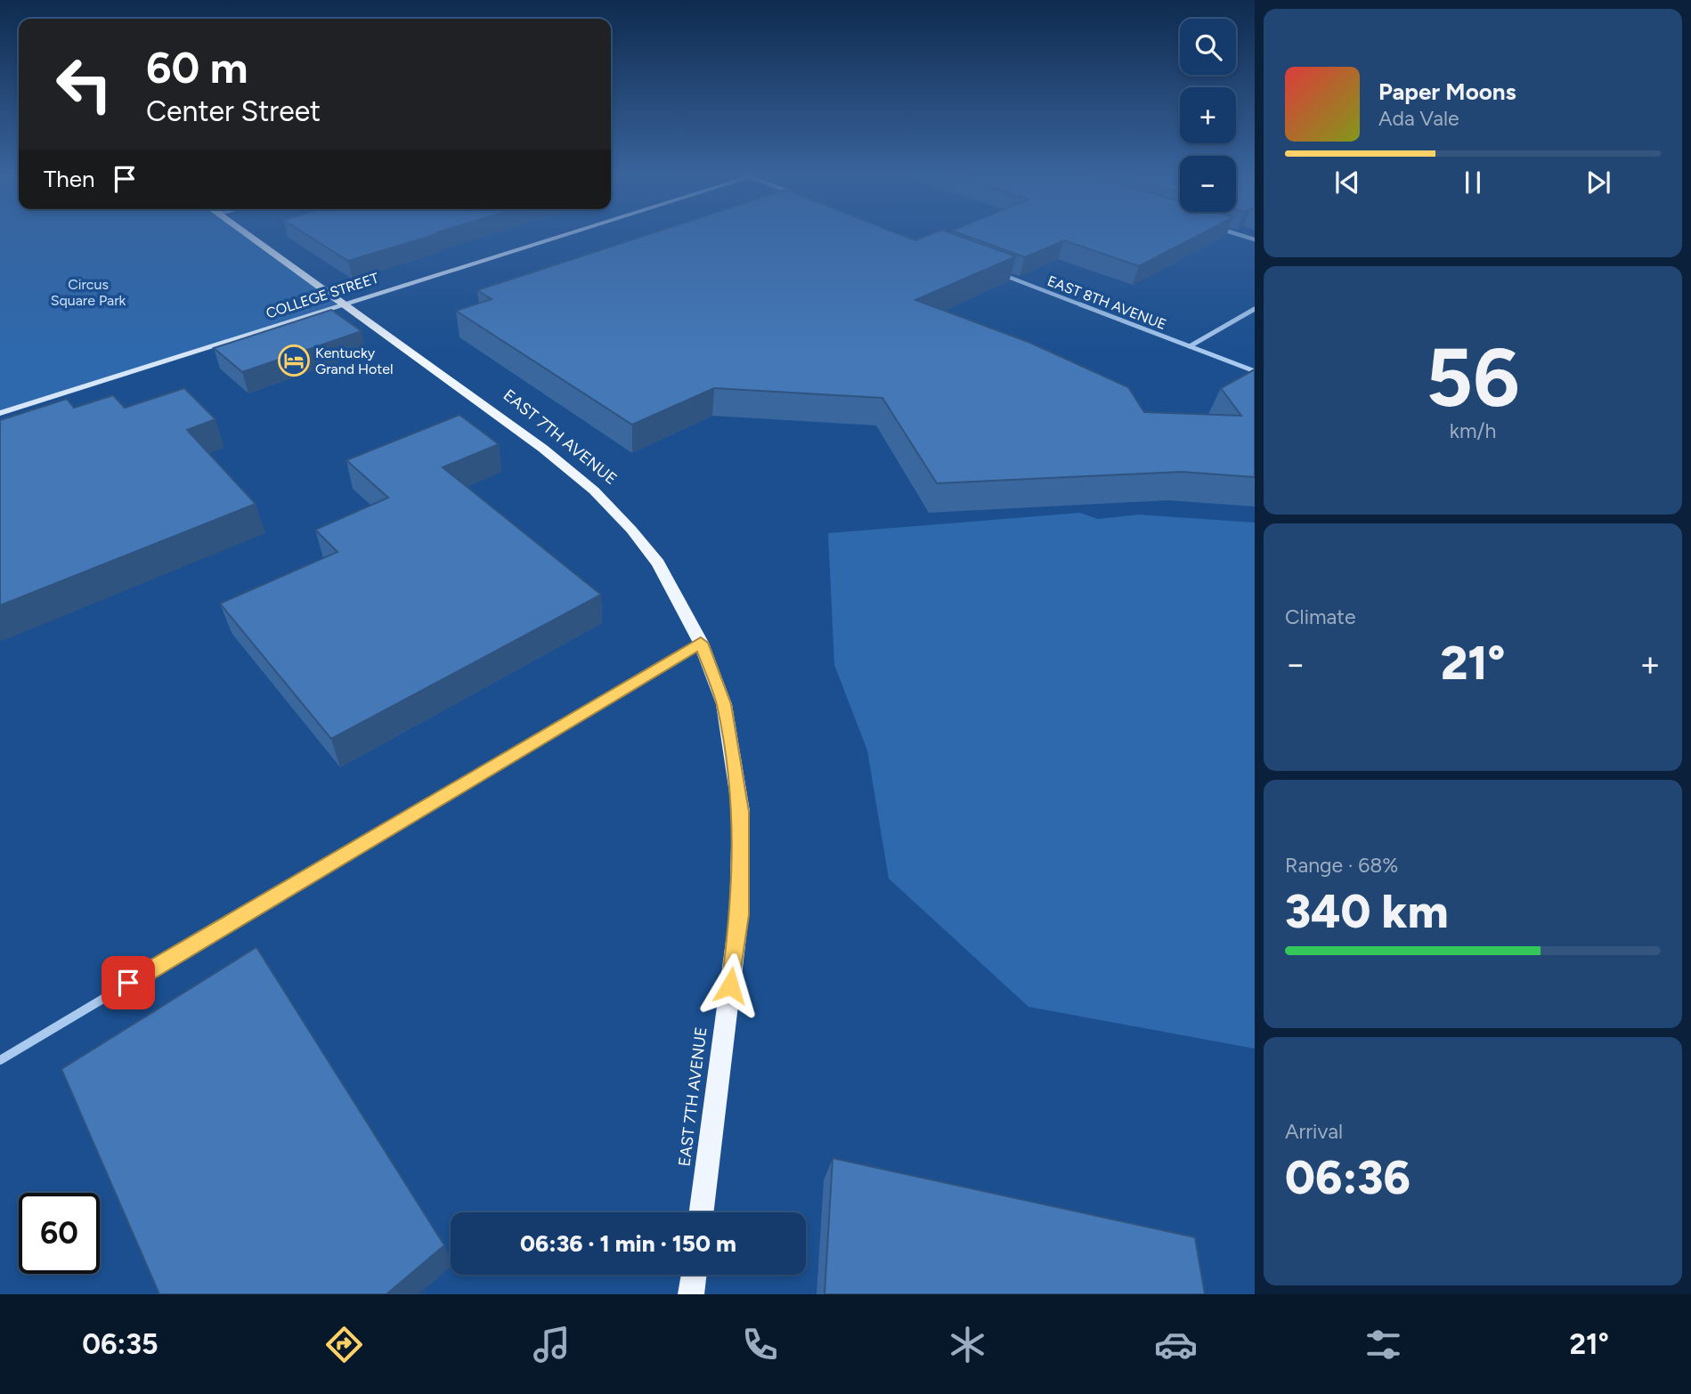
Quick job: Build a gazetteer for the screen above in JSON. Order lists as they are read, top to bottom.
{
  "streets": {
    "main road": ["EAST 7TH AVENUE"],
    "street": ["COLLEGE STREET", "EAST 8TH AVENUE"]
  },
  "crossings": [
    ["COLLEGE STREET", "EAST 7TH AVENUE"]
  ],
  "parks": ["Circus Square Park"],
  "places": {
    "hotel": ["Kentucky Grand Hotel"]
  },
  "page": {
    "map_buttons": ["+", "−"],
    "turn": ["60 m", "Center Street"],
    "song": ["Paper Moons", "Ada Vale"],
    "then": "Then",
    "tile": [
      ["56", "km/h"],
      "Climate",
      ["Range · 68%", "340 km"],
      ["Arrival", "06:36"]
    ],
    "heat": ["−", "21°", "+"],
    "limit": "60",
    "trip": "06:36 · 1 min · 150 m",
    "tabs": ["06:35", "21°"]
  }
}
